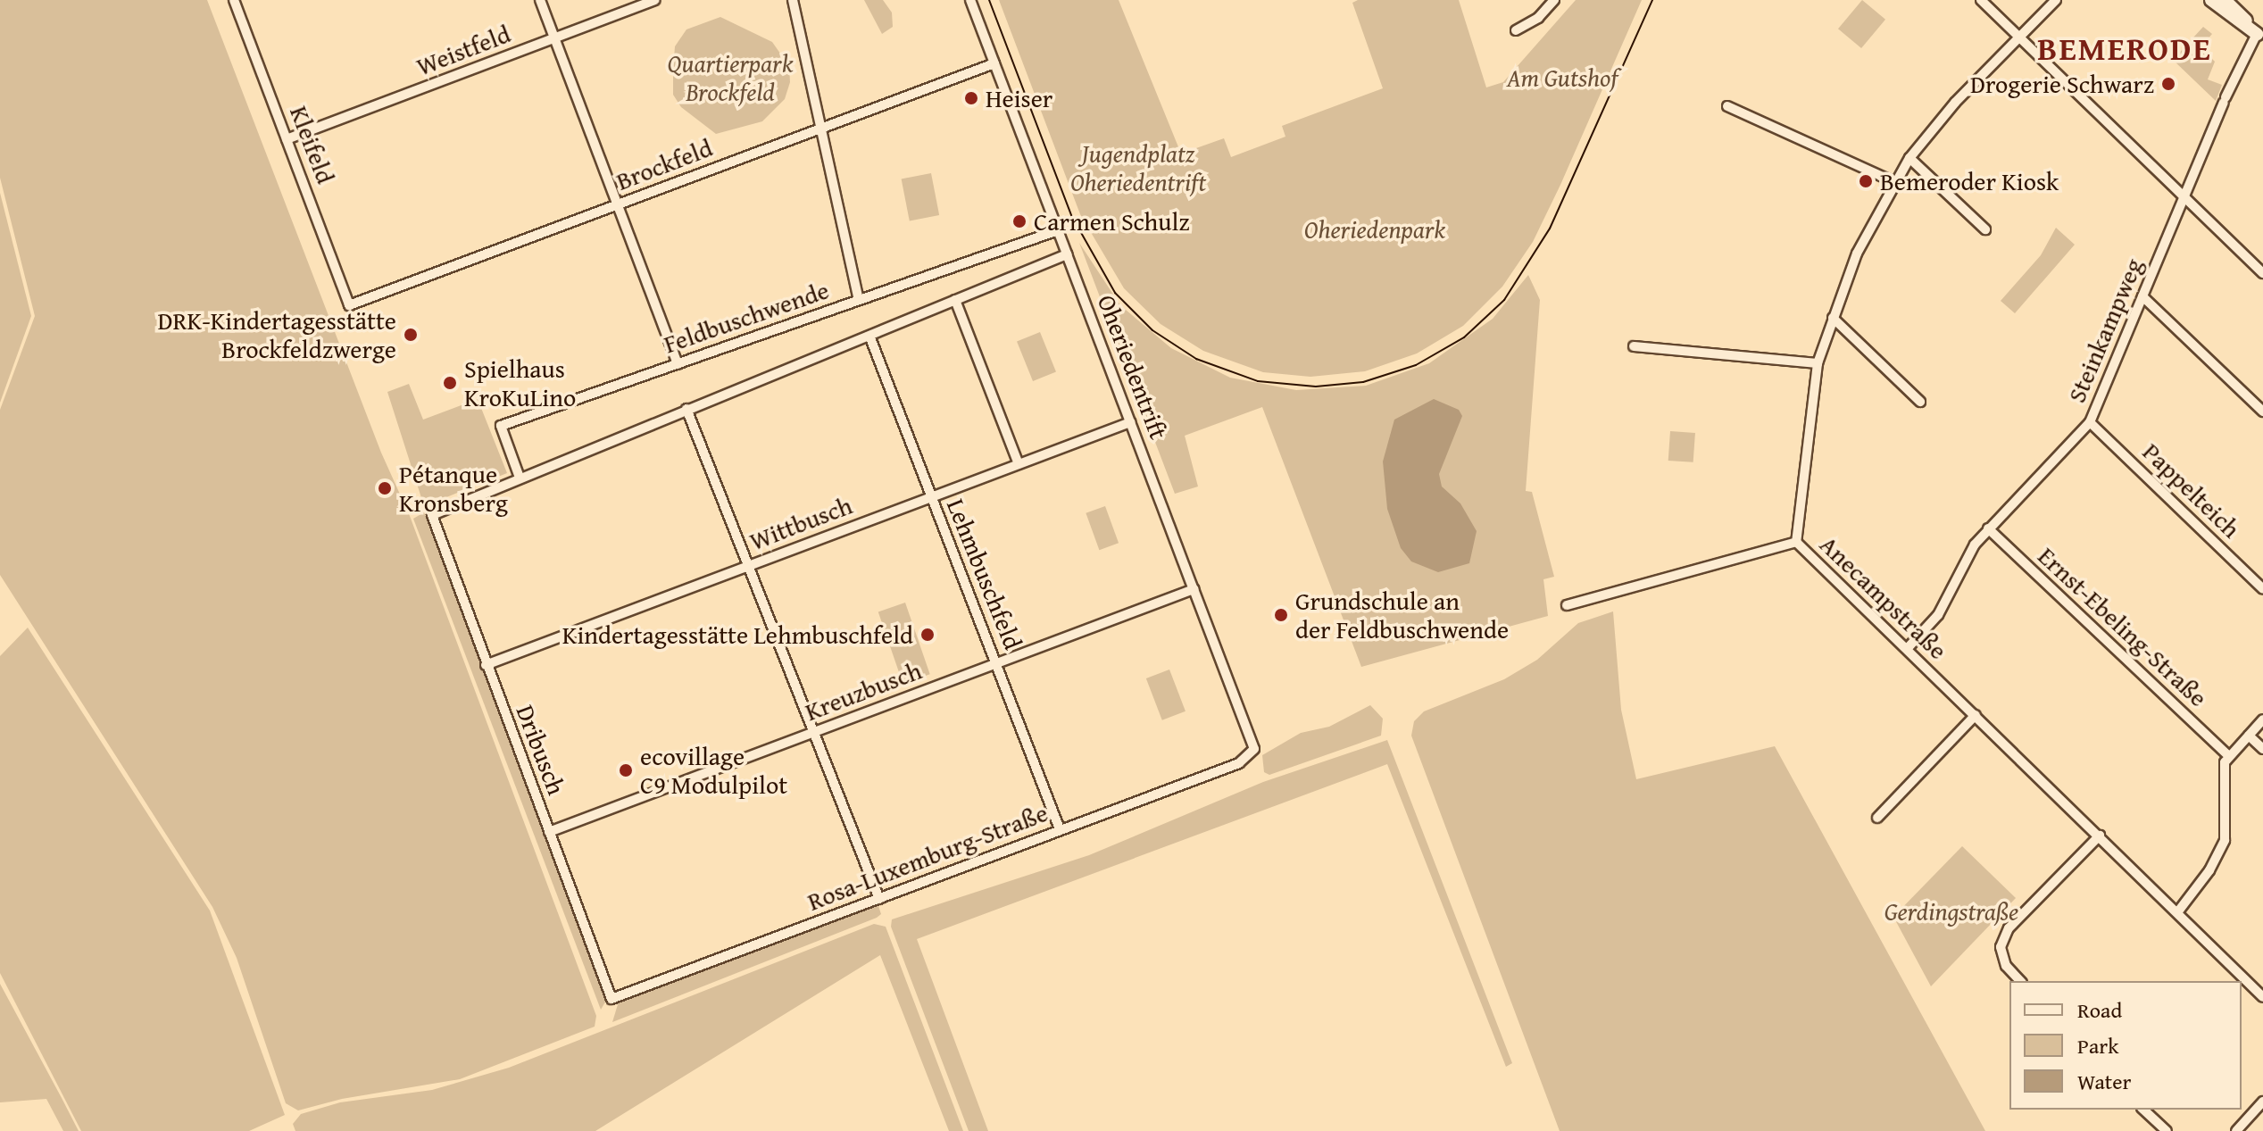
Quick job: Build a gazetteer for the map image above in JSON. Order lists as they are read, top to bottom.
{
  "streets": {
    "street": [
      "Weistfeld",
      "Kleifeld",
      "Brockfeld",
      "Feldbuschwende",
      "Steinkampweg",
      "Oheriedentrift",
      "Pappelteich",
      "Wittbusch",
      "Lehmbuschfeld",
      "Anecampstraße",
      "Ernst-Ebeling-Straße",
      "Kreuzbusch",
      "Dribusch",
      "Rosa-Luxemburg-Straße"
    ]
  },
  "crossings": [
    ["Weistfeld", "Kleifeld"],
    ["Kleifeld", "Brockfeld"],
    ["Brockfeld", "Oheriedentrift"],
    ["Feldbuschwende", "Oheriedentrift"],
    ["Feldbuschwende", "Dribusch"],
    ["Steinkampweg", "Pappelteich"],
    ["Steinkampweg", "Anecampstraße"],
    ["Steinkampweg", "Ernst-Ebeling-Straße"],
    ["Oheriedentrift", "Wittbusch"],
    ["Oheriedentrift", "Kreuzbusch"],
    ["Oheriedentrift", "Rosa-Luxemburg-Straße"],
    ["Wittbusch", "Lehmbuschfeld"],
    ["Wittbusch", "Dribusch"],
    ["Lehmbuschfeld", "Kreuzbusch"],
    ["Lehmbuschfeld", "Rosa-Luxemburg-Straße"],
    ["Kreuzbusch", "Dribusch"],
    ["Dribusch", "Rosa-Luxemburg-Straße"]
  ],
  "districts": ["BEMERODE"],
  "parks": [
    "Quartierpark Brockfeld",
    "Am Gutshof",
    "Jugendplatz Oheriedentrift",
    "Oheriedenpark",
    "Gerdingstraße"
  ],
  "places": [
    "Drogerie Schwarz",
    "Heiser",
    "Bemeroder Kiosk",
    "Carmen Schulz",
    "DRK-Kindertagesstätte Brockfeldzwerge",
    "Spielhaus KroKuLino",
    "Pétanque Kronsberg",
    "Grundschule an der Feldbuschwende",
    "Kindertagesstätte Lehmbuschfeld",
    "ecovillage C9 Modulpilot"
  ],
  "legend": ["Road", "Park", "Water"]
}
